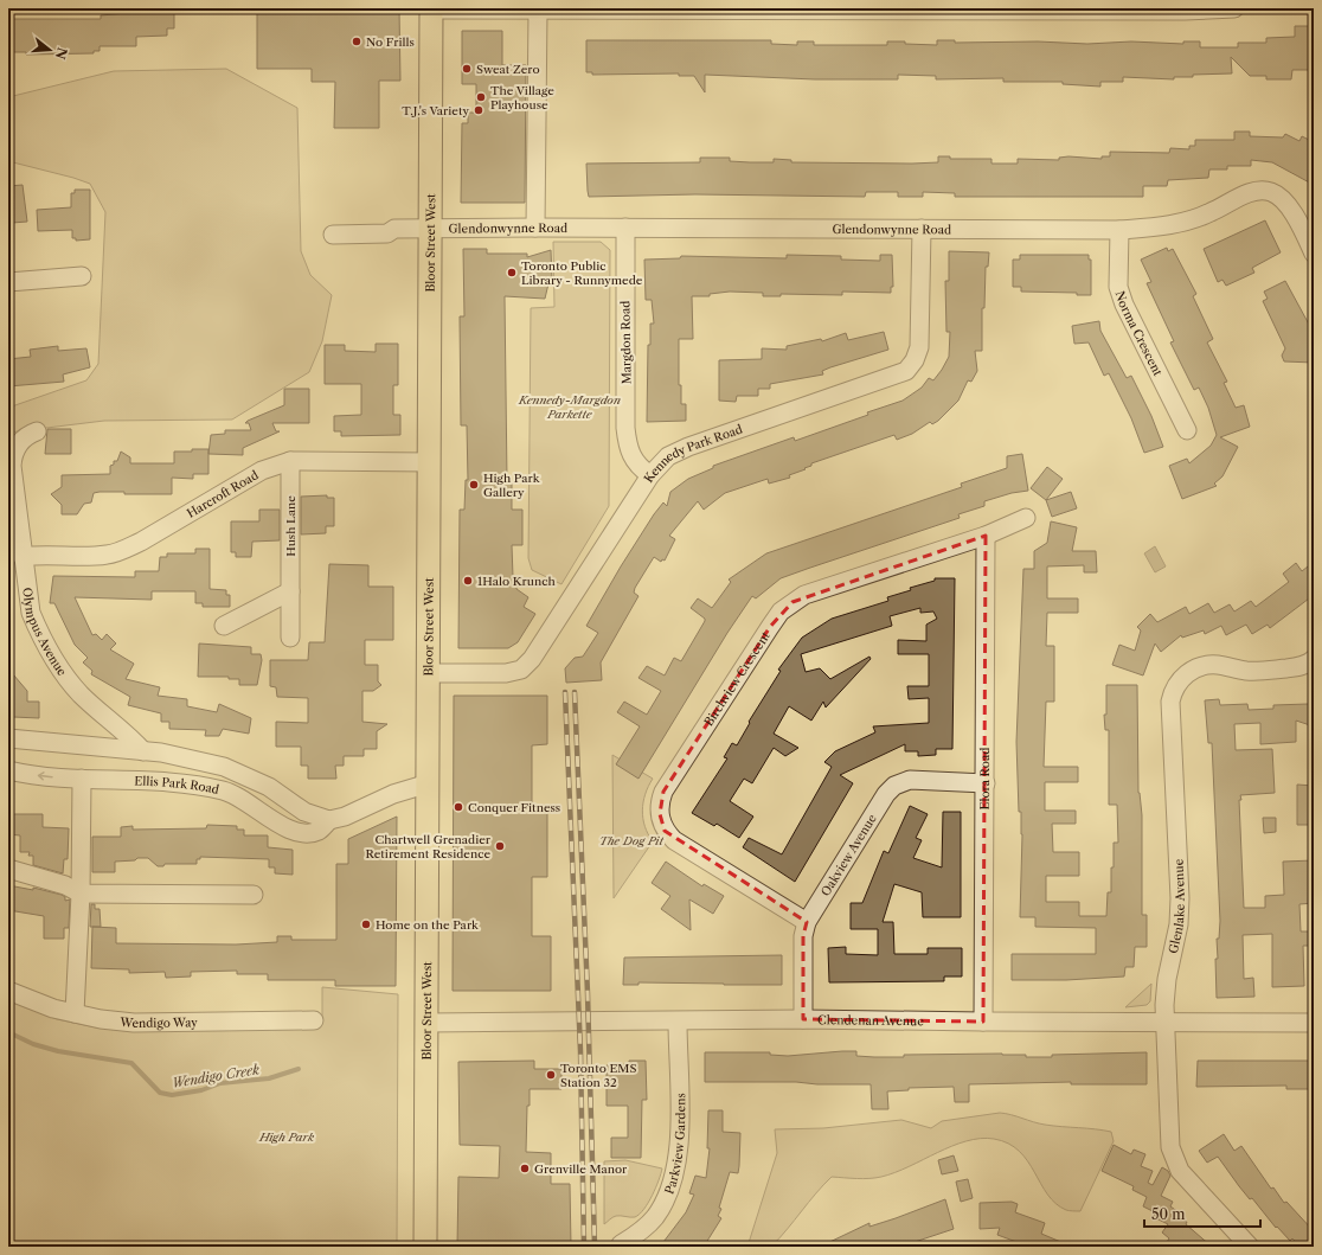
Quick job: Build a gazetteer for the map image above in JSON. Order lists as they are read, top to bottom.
{
  "streets": {
    "main road": ["Bloor Street West"],
    "street": [
      "Glendonwynne Road",
      "Norma Crescent",
      "Margdon Road",
      "Kennedy Park Road",
      "Harcroft Road",
      "Hush Lane",
      "Olympus Avenue",
      "Birchview Crescent",
      "Elora Road",
      "Ellis Park Road",
      "Oakview Avenue",
      "Glenlake Avenue",
      "Clendenan Avenue",
      "Wendigo Way",
      "Parkview Gardens"
    ]
  },
  "crossings": [
    ["Glendonwynne Road", "Bloor Street West"],
    ["Glendonwynne Road", "Norma Crescent"],
    ["Glendonwynne Road", "Margdon Road"],
    ["Glendonwynne Road", "Kennedy Park Road"],
    ["Bloor Street West", "Kennedy Park Road"],
    ["Bloor Street West", "Harcroft Road"],
    ["Bloor Street West", "Ellis Park Road"],
    ["Bloor Street West", "Clendenan Avenue"],
    ["Margdon Road", "Kennedy Park Road"],
    ["Harcroft Road", "Hush Lane"],
    ["Harcroft Road", "Olympus Avenue"],
    ["Olympus Avenue", "Ellis Park Road"],
    ["Birchview Crescent", "Elora Road"],
    ["Birchview Crescent", "Oakview Avenue"],
    ["Elora Road", "Oakview Avenue"],
    ["Elora Road", "Clendenan Avenue"],
    ["Oakview Avenue", "Clendenan Avenue"],
    ["Glenlake Avenue", "Clendenan Avenue"],
    ["Clendenan Avenue", "Parkview Gardens"]
  ],
  "water": ["Wendigo Creek"],
  "parks": ["Kennedy-Margdon Parkette", "The Dog Pit", "High Park"],
  "places": [
    "No Frills",
    "Sweat Zero",
    "The Village Playhouse",
    "T.J.'s Variety",
    "Toronto Public Library - Runnymede",
    "High Park Gallery",
    "1Halo Krunch",
    "Conquer Fitness",
    "Chartwell Grenadier Retirement Residence",
    "Home on the Park",
    "Toronto EMS Station 32",
    "Grenville Manor"
  ],
  "scale_bar": "50 m",
  "north": "right"
}
